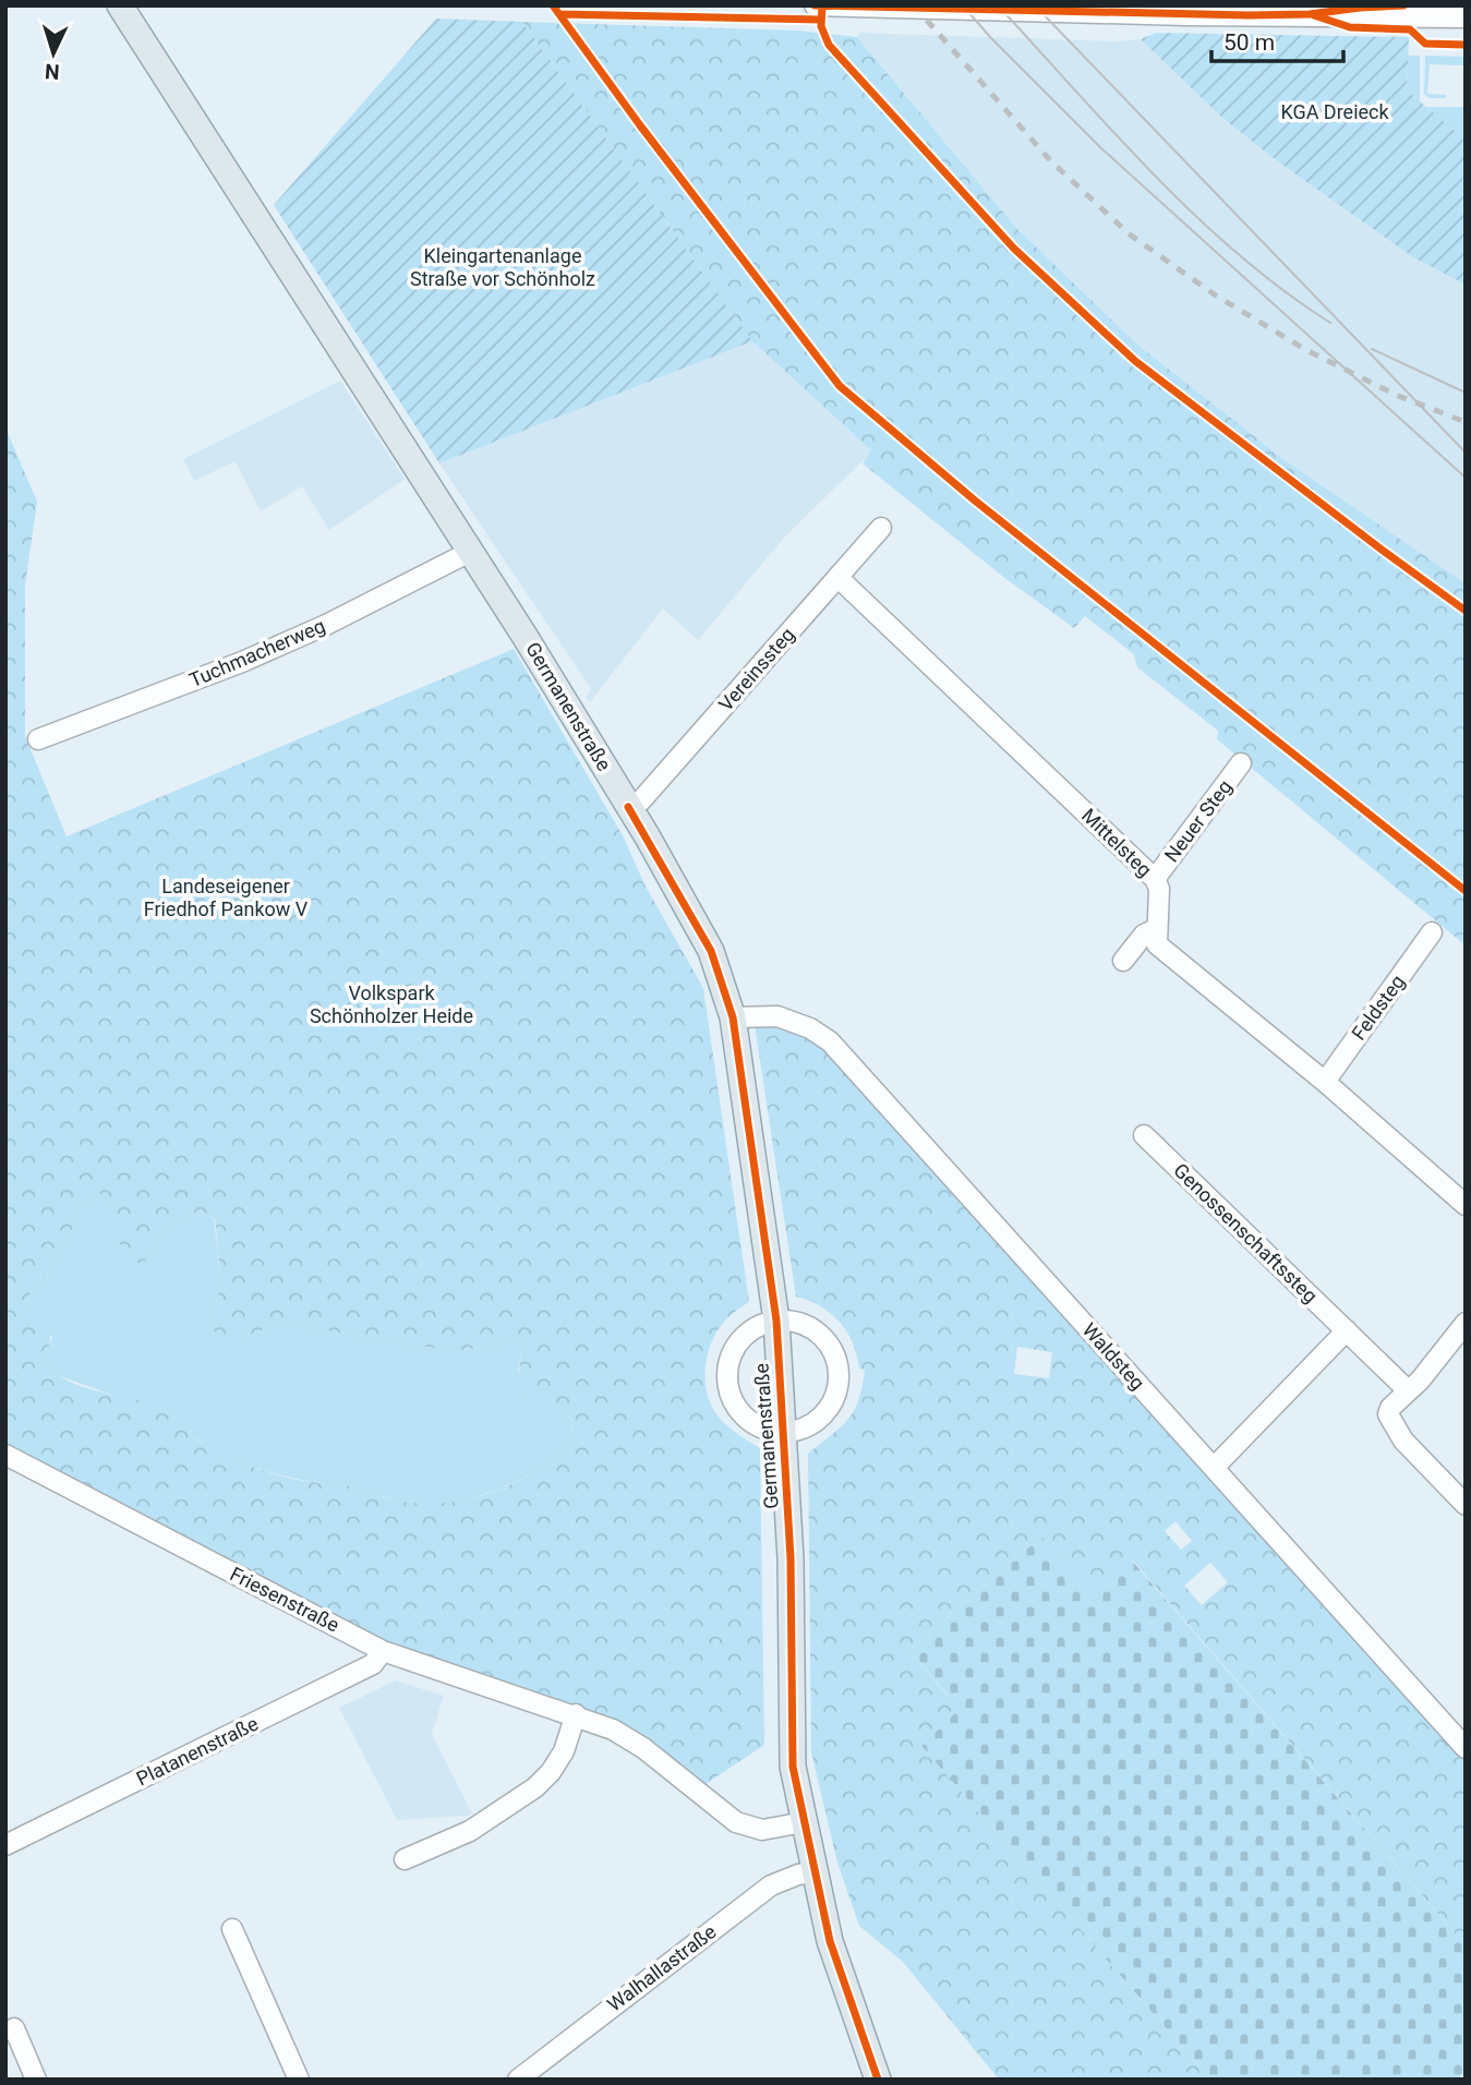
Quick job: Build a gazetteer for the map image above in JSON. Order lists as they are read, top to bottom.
{
  "streets": {
    "main road": ["Germanenstraße"],
    "street": [
      "Tuchmacherweg",
      "Vereinssteg",
      "Neuer Steg",
      "Mittelsteg",
      "Feldsteg",
      "Genossenschaftssteg",
      "Waldsteg",
      "Friesenstraße",
      "Platanenstraße",
      "Walhallastraße"
    ]
  },
  "crossings": [
    ["Tuchmacherweg", "Germanenstraße"],
    ["Vereinssteg", "Germanenstraße"],
    ["Vereinssteg", "Mittelsteg"],
    ["Germanenstraße", "Waldsteg"],
    ["Germanenstraße", "Friesenstraße"],
    ["Germanenstraße", "Walhallastraße"],
    ["Neuer Steg", "Mittelsteg"],
    ["Friesenstraße", "Platanenstraße"]
  ],
  "parks": [
    "KGA Dreieck",
    "Kleingartenanlage Straße vor Schönholz",
    "Landeseigener Friedhof Pankow V",
    "Volkspark Schönholzer Heide"
  ],
  "scale_bar": "50 m",
  "north": "bottom"
}
